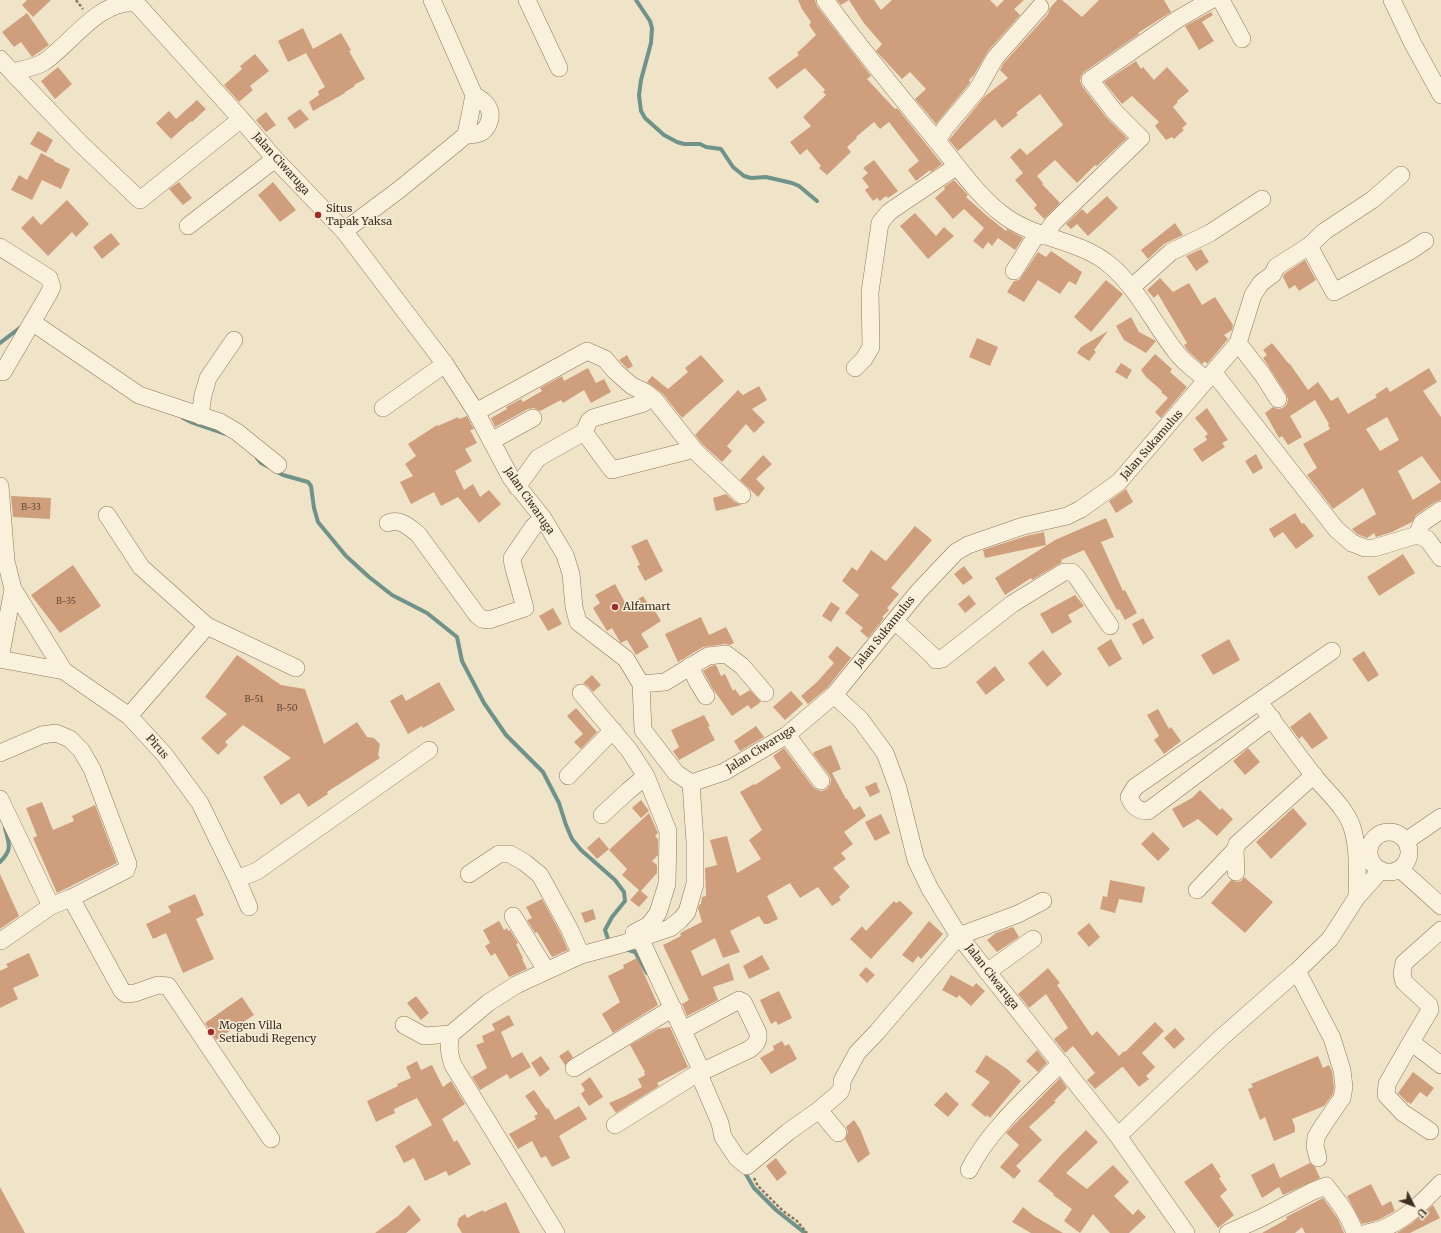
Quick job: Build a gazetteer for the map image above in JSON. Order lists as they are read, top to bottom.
{
  "streets": {
    "street": ["Jalan Ciwaruga", "Jalan Sukamulus", "Pirus"]
  },
  "crossings": [
    ["Jalan Ciwaruga", "Jalan Sukamulus"]
  ],
  "places": ["Situs Tapak Yaksa", "Alfamart", "Mogen Villa Setiabudi Regency"],
  "house_numbers": [
    "B-33",
    "B-35",
    "B-51",
    "B-50"
  ],
  "north": "bottom right"
}
